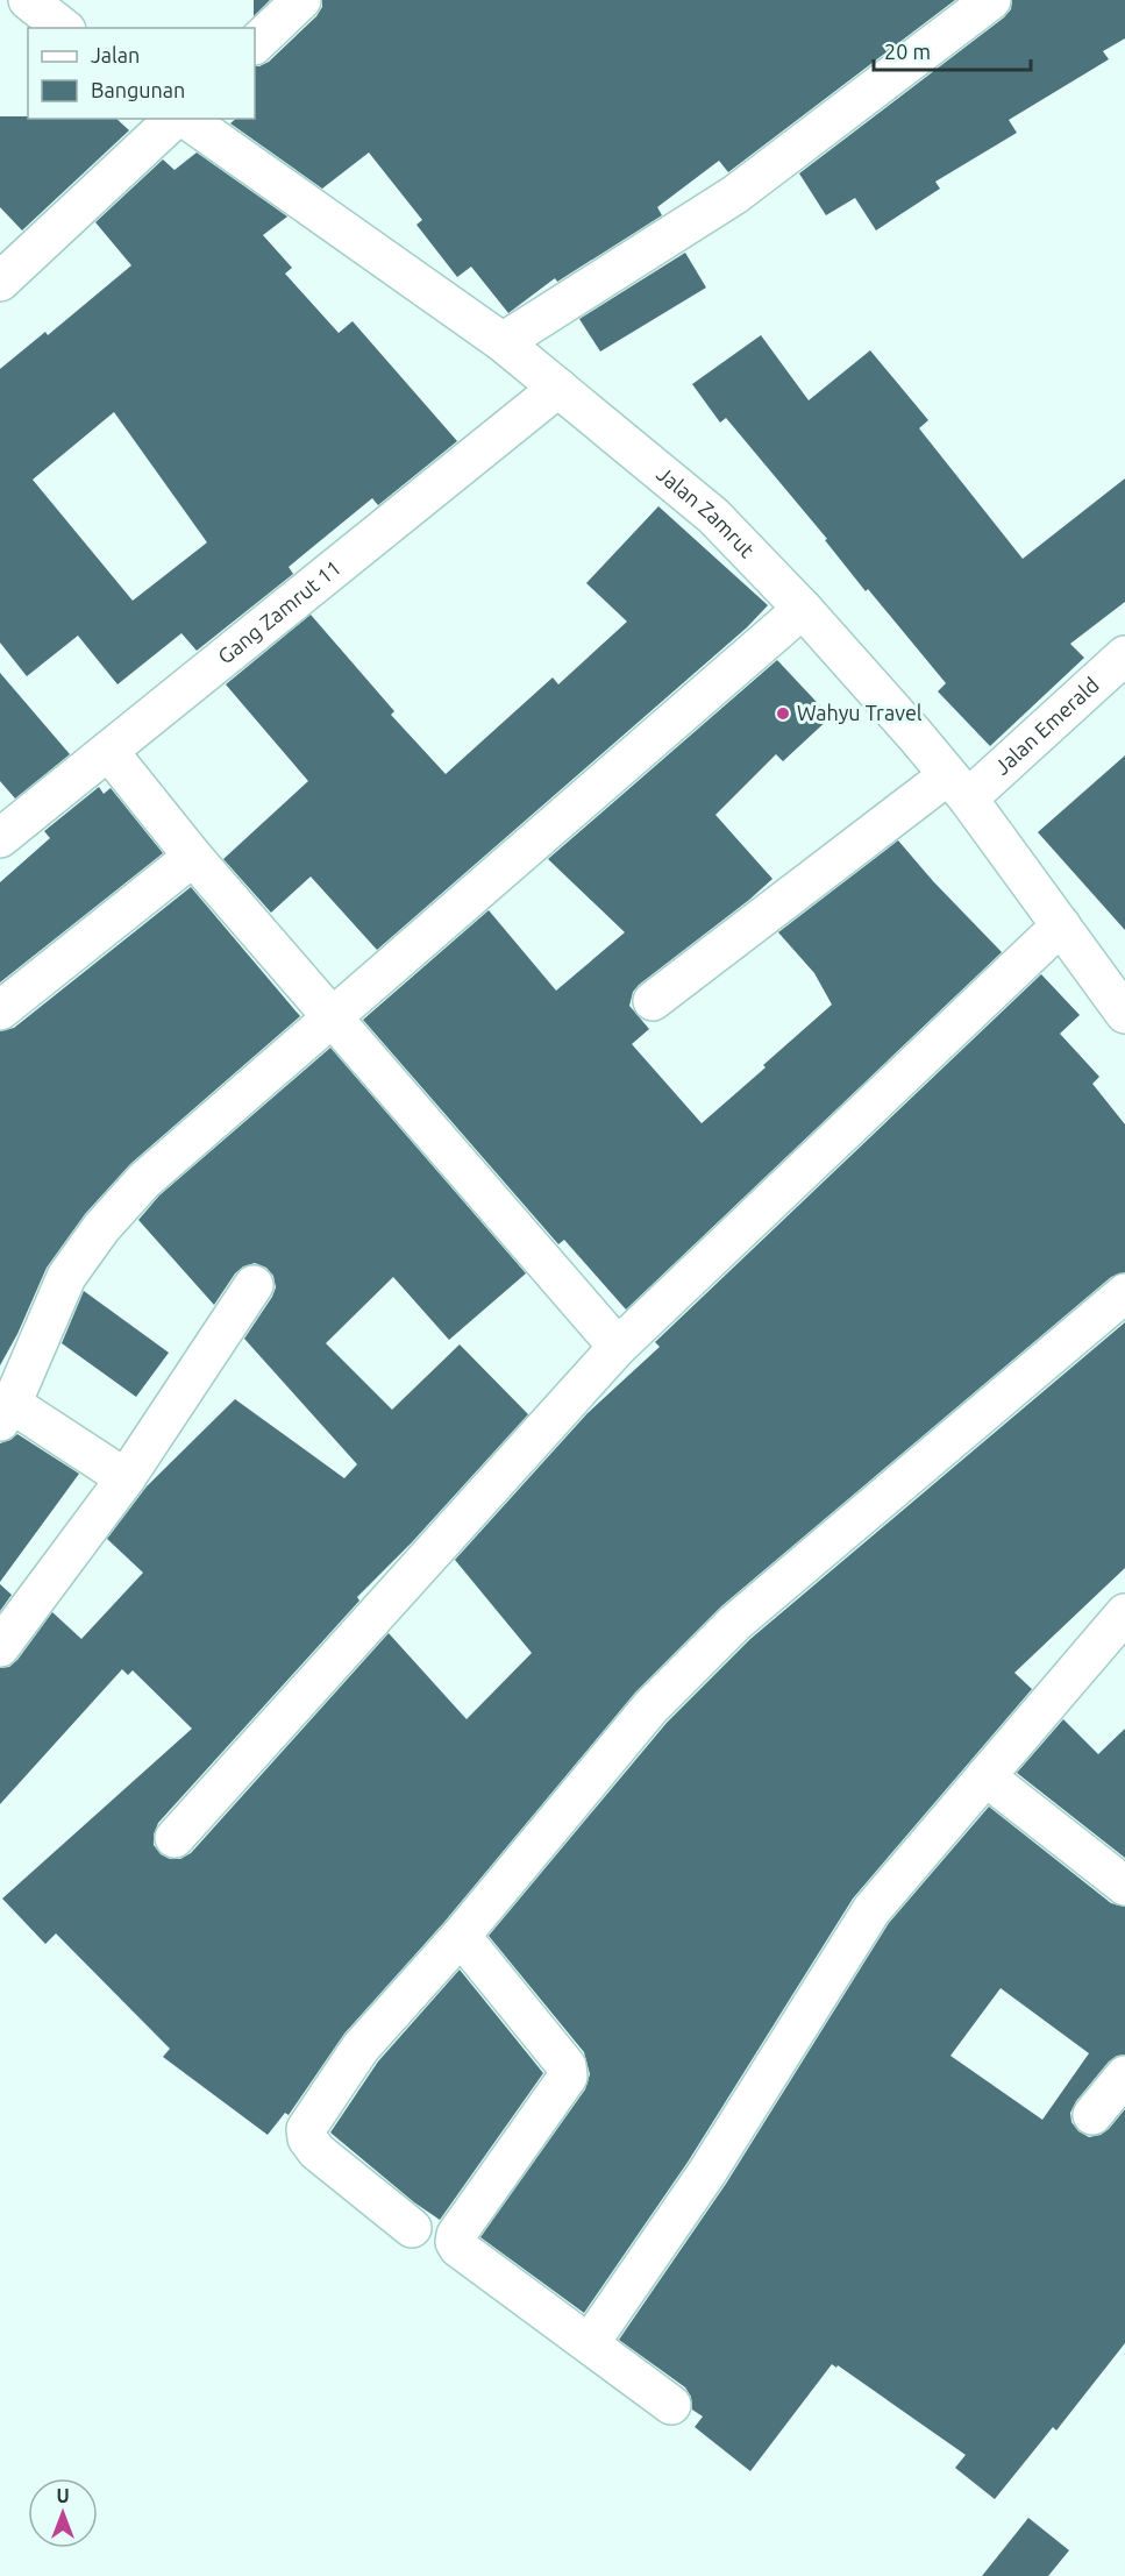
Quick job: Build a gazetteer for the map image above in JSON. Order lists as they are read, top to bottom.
{
  "streets": {
    "street": ["Jalan Zamrut", "Gang Zamrut 11", "Jalan Emerald"]
  },
  "crossings": [
    ["Jalan Zamrut", "Gang Zamrut 11"],
    ["Jalan Zamrut", "Jalan Emerald"]
  ],
  "places": ["Wahyu Travel"],
  "legend": ["Jalan", "Bangunan"],
  "scale_bar": "20 m",
  "north": "top"
}
